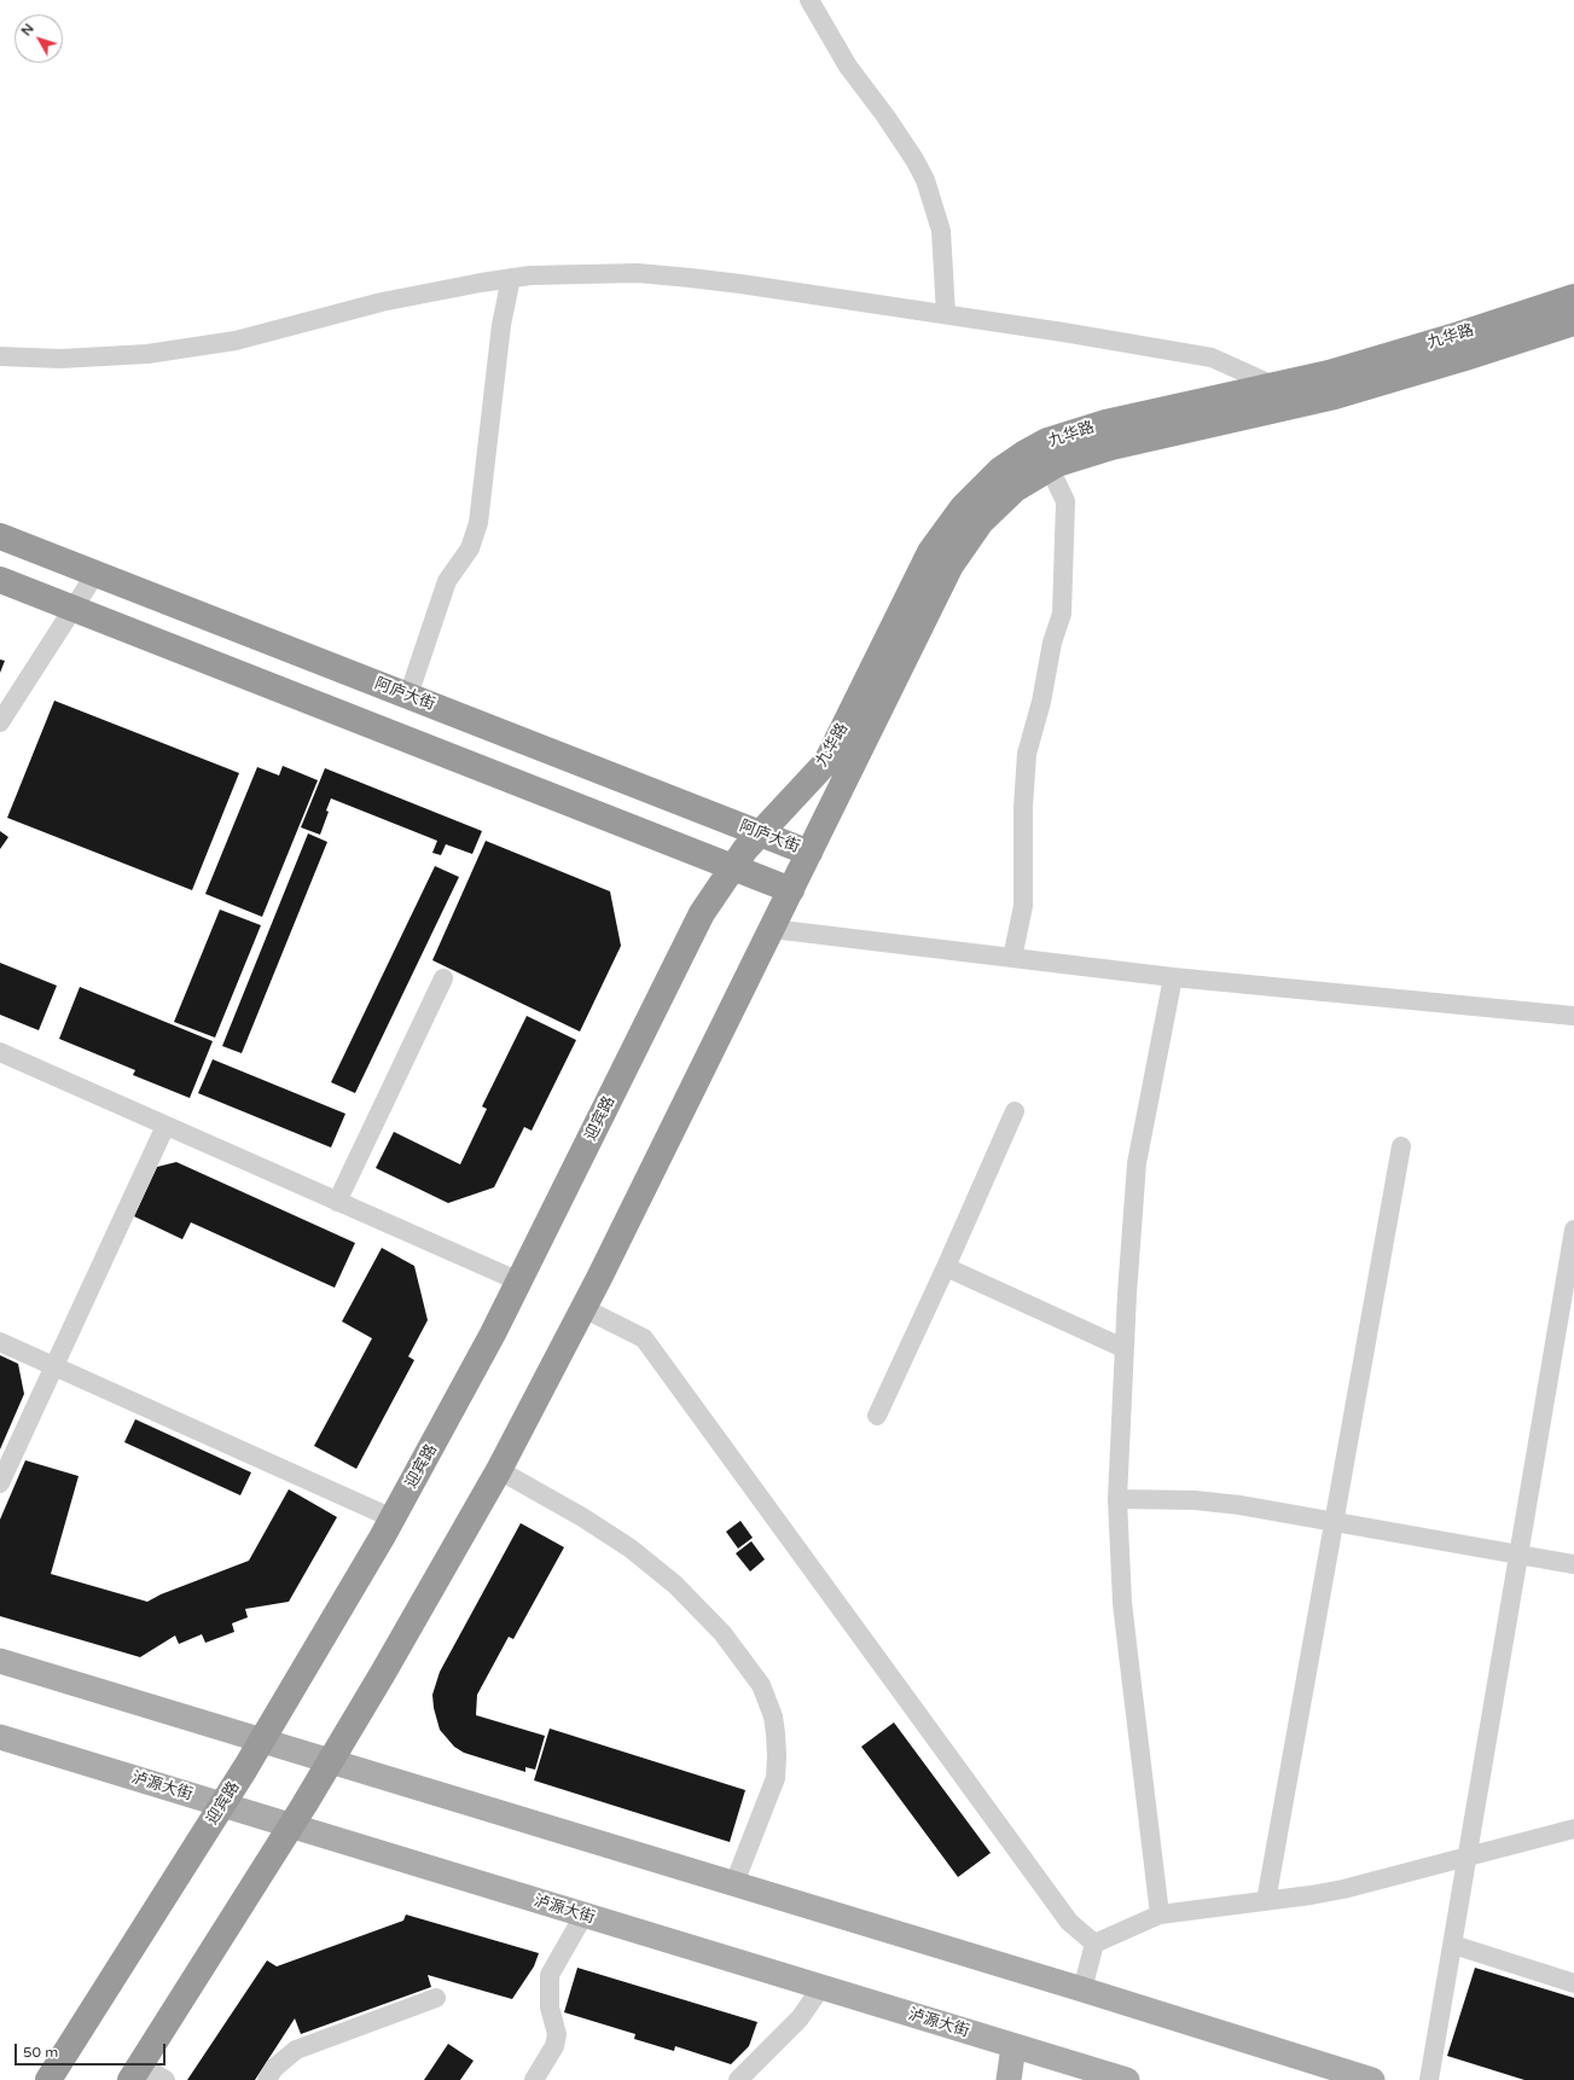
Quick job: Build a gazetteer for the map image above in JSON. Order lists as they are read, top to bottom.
{
  "streets": {
    "highway": ["九华路", "阿庐大街", "迎宾路"],
    "main road": ["泸源大街"]
  },
  "crossings": [
    ["九华路", "阿庐大街"],
    ["九华路", "迎宾路"],
    ["阿庐大街", "迎宾路"],
    ["迎宾路", "泸源大街"]
  ],
  "scale_bar": "50 m",
  "north": "top left"
}
